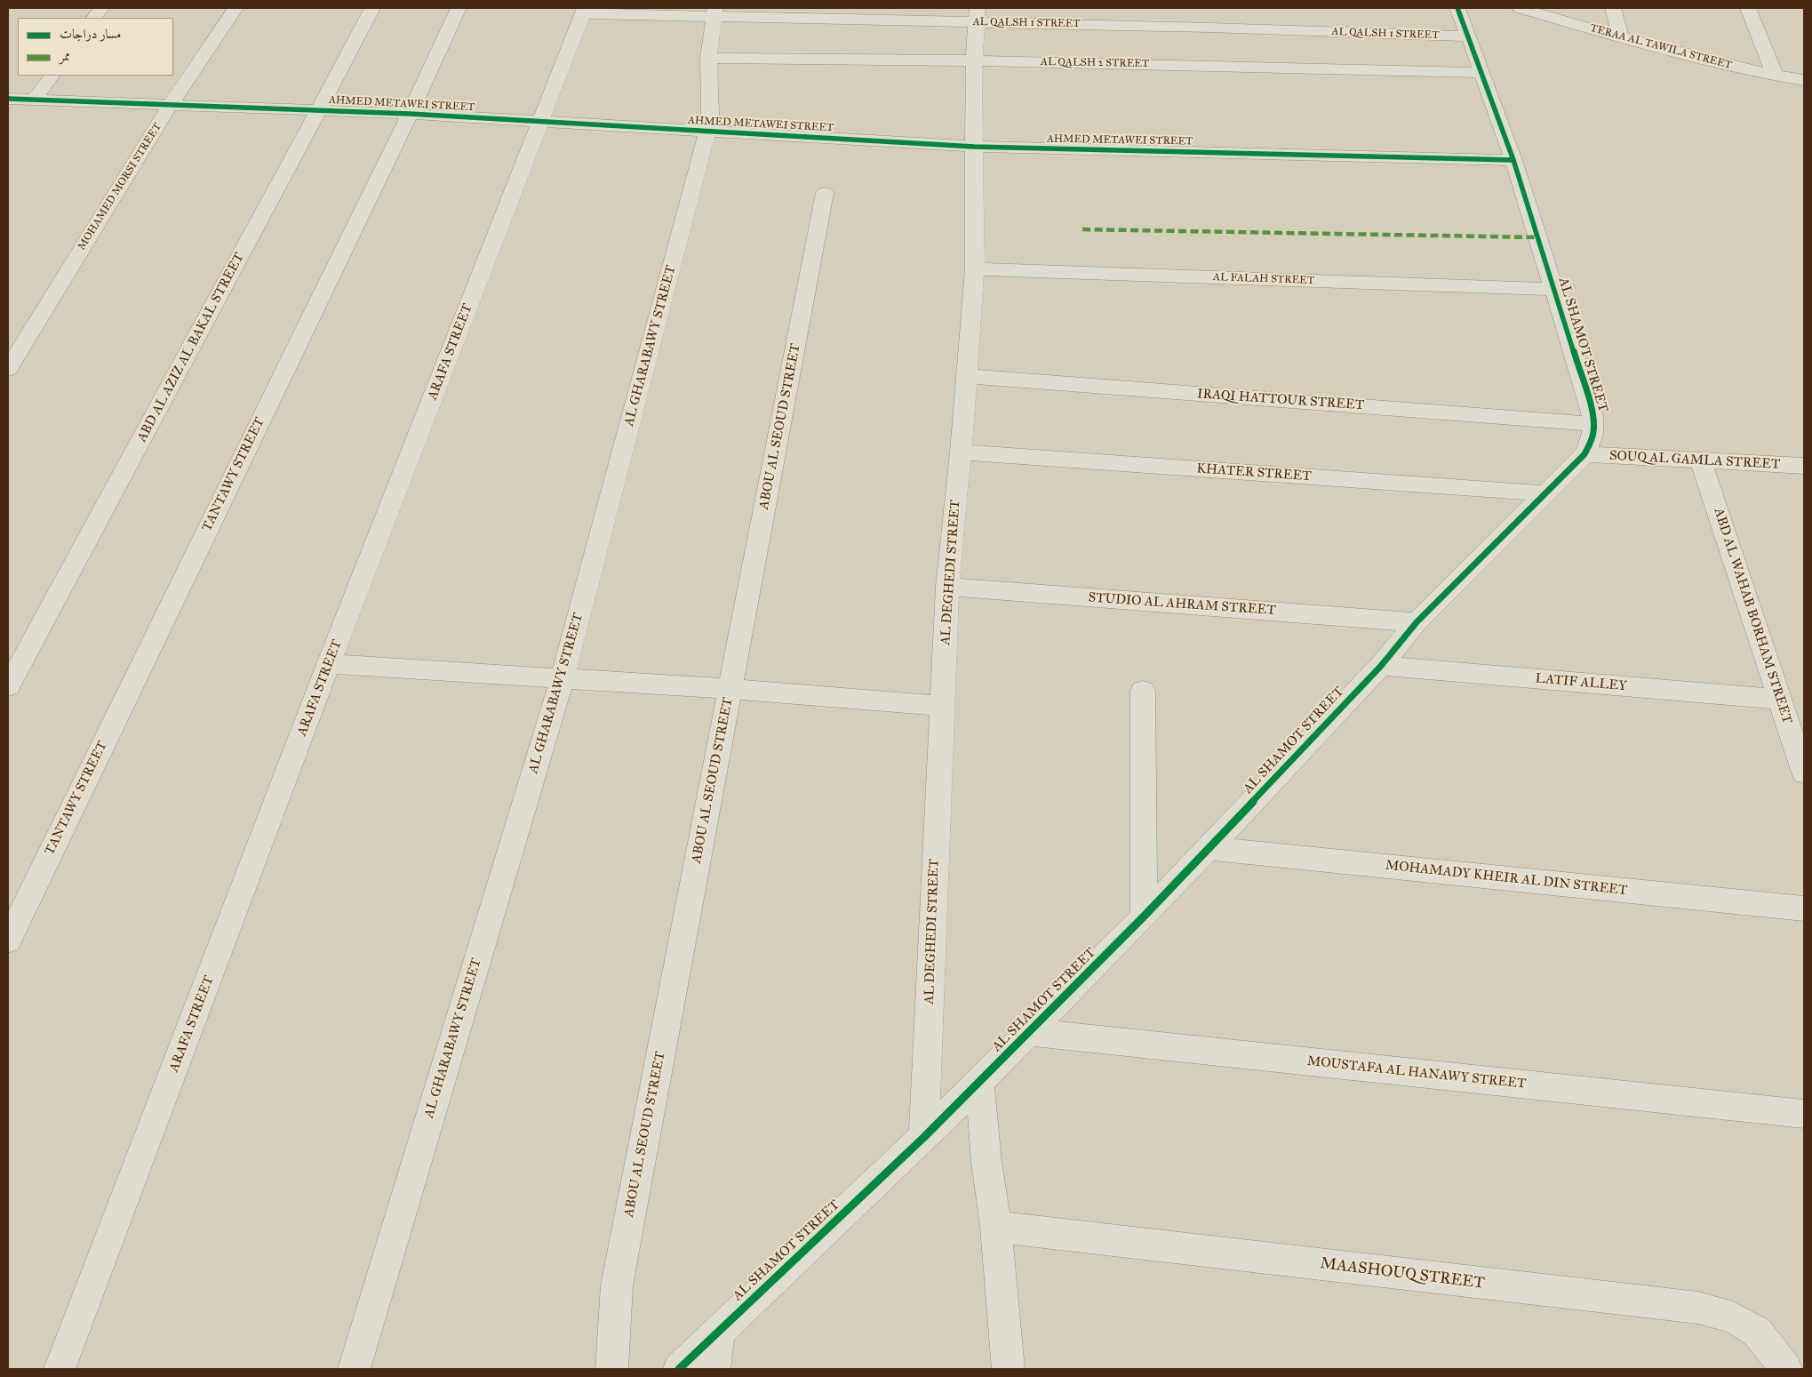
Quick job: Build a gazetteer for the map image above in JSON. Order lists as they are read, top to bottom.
{
  "streets": {
    "street": [
      "AL QALSH 1 STREET",
      "TERAA AL TAWILA STREET",
      "AL QALSH 2 STREET",
      "AHMED METAWEI STREET",
      "MOHAMED MORSI STREET",
      "AL FALAH STREET",
      "AL SHAMOT STREET",
      "AL GHARABAWY STREET",
      "ABD AL AZIZ AL BAKAL STREET",
      "ARAFA STREET",
      "IRAQI HATTOUR STREET",
      "ABOU AL SEOUD STREET",
      "SOUQ AL GAMLA STREET",
      "KHATER STREET",
      "TANTAWY STREET",
      "AL DEGHEDI STREET",
      "STUDIO AL AHRAM STREET",
      "ABD AL WAHAB BORHAM STREET",
      "LATIF ALLEY",
      "MOHAMADY KHEIR AL DIN STREET",
      "MOUSTAFA AL HANAWY STREET",
      "MAASHOUQ STREET"
    ]
  },
  "crossings": [
    ["AL QALSH 1 STREET", "AL SHAMOT STREET"],
    ["AL QALSH 1 STREET", "AL GHARABAWY STREET"],
    ["AL QALSH 1 STREET", "ARAFA STREET"],
    ["AL QALSH 1 STREET", "AL DEGHEDI STREET"],
    ["AL QALSH 2 STREET", "AL SHAMOT STREET"],
    ["AL QALSH 2 STREET", "AL GHARABAWY STREET"],
    ["AL QALSH 2 STREET", "AL DEGHEDI STREET"],
    ["AHMED METAWEI STREET", "MOHAMED MORSI STREET"],
    ["AHMED METAWEI STREET", "AL SHAMOT STREET"],
    ["AHMED METAWEI STREET", "AL GHARABAWY STREET"],
    ["AHMED METAWEI STREET", "ABD AL AZIZ AL BAKAL STREET"],
    ["AHMED METAWEI STREET", "ARAFA STREET"],
    ["AHMED METAWEI STREET", "TANTAWY STREET"],
    ["AHMED METAWEI STREET", "AL DEGHEDI STREET"],
    ["AL FALAH STREET", "AL SHAMOT STREET"],
    ["AL FALAH STREET", "AL DEGHEDI STREET"],
    ["AL SHAMOT STREET", "IRAQI HATTOUR STREET"],
    ["AL SHAMOT STREET", "SOUQ AL GAMLA STREET"],
    ["AL SHAMOT STREET", "KHATER STREET"],
    ["AL SHAMOT STREET", "AL DEGHEDI STREET"],
    ["AL SHAMOT STREET", "STUDIO AL AHRAM STREET"],
    ["AL SHAMOT STREET", "LATIF ALLEY"],
    ["AL SHAMOT STREET", "MOHAMADY KHEIR AL DIN STREET"],
    ["AL SHAMOT STREET", "MOUSTAFA AL HANAWY STREET"],
    ["IRAQI HATTOUR STREET", "AL DEGHEDI STREET"],
    ["SOUQ AL GAMLA STREET", "ABD AL WAHAB BORHAM STREET"],
    ["KHATER STREET", "AL DEGHEDI STREET"],
    ["AL DEGHEDI STREET", "STUDIO AL AHRAM STREET"],
    ["ABD AL WAHAB BORHAM STREET", "LATIF ALLEY"]
  ],
  "legend": ["مسار دراجات", "ممر"]
}
